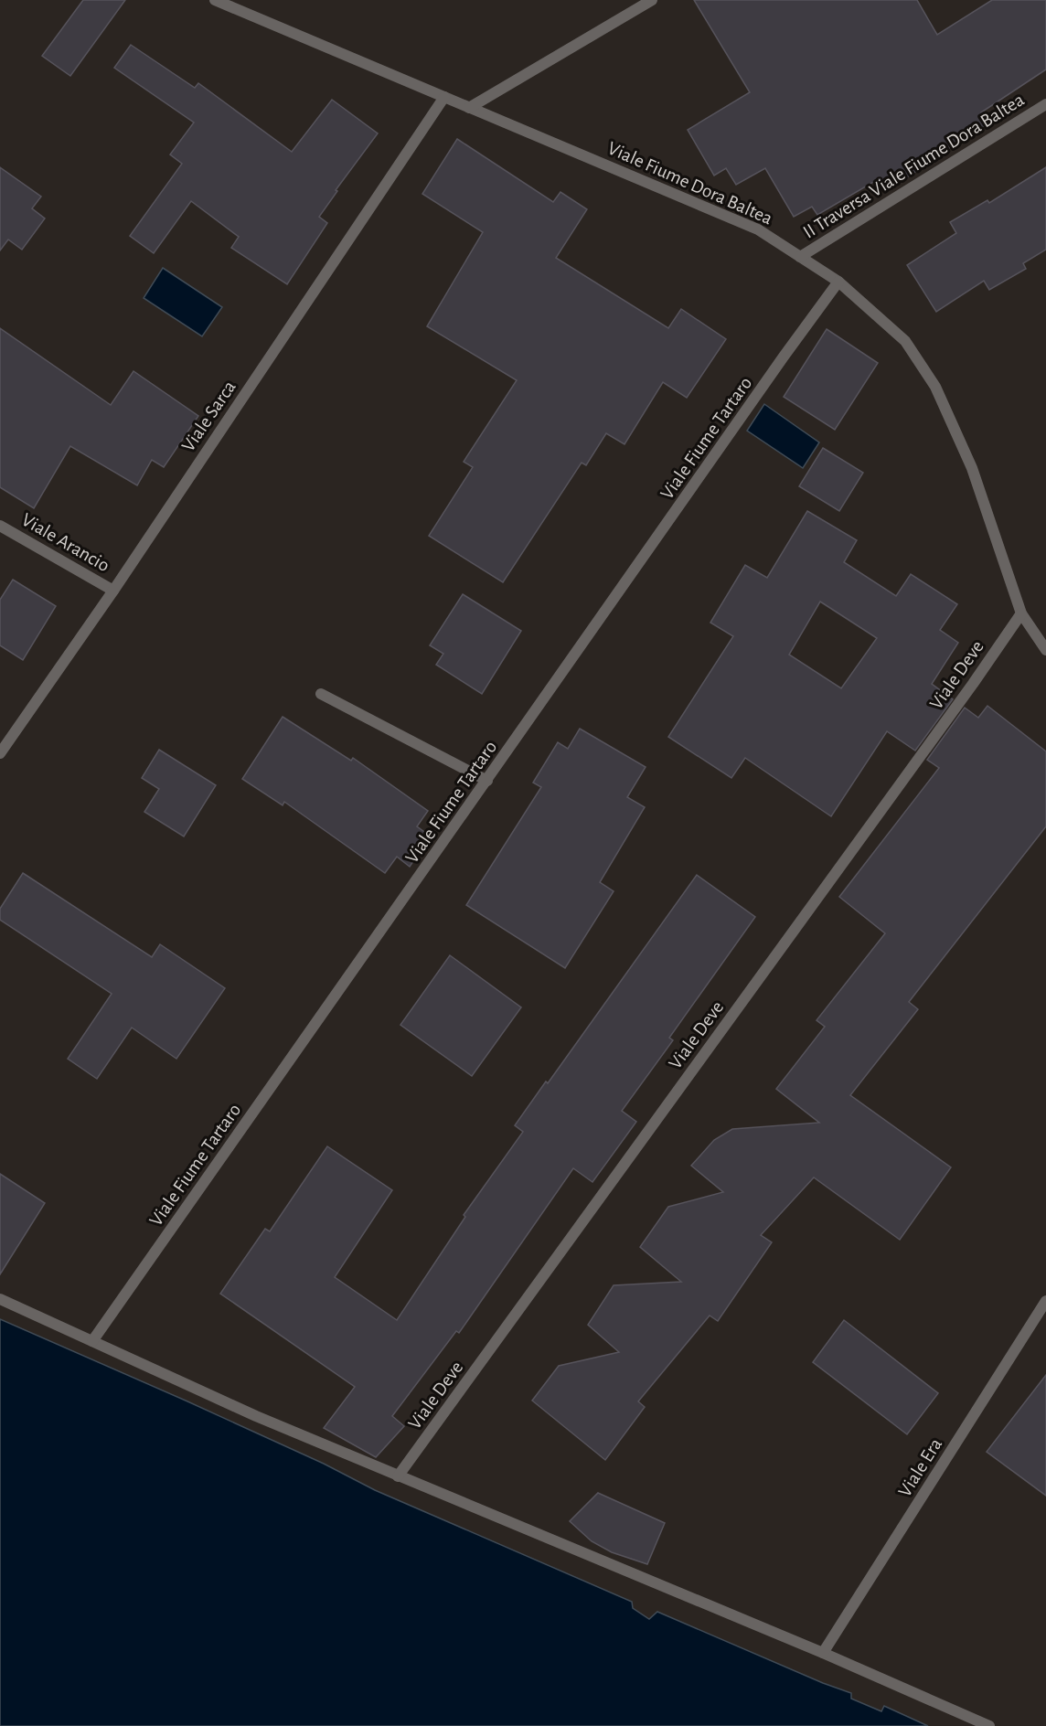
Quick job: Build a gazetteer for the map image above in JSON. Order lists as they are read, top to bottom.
{
  "streets": {
    "street": [
      "II Traversa Viale Fiume Dora Baltea",
      "Viale Fiume Dora Baltea",
      "Viale Sarca",
      "Viale Fiume Tartaro",
      "Viale Arancio",
      "Viale Deve",
      "Viale Era"
    ]
  },
  "crossings": [
    ["II Traversa Viale Fiume Dora Baltea", "Viale Fiume Dora Baltea"],
    ["Viale Fiume Dora Baltea", "Viale Sarca"],
    ["Viale Fiume Dora Baltea", "Viale Fiume Tartaro"],
    ["Viale Fiume Dora Baltea", "Viale Deve"],
    ["Viale Sarca", "Viale Arancio"]
  ]
}
